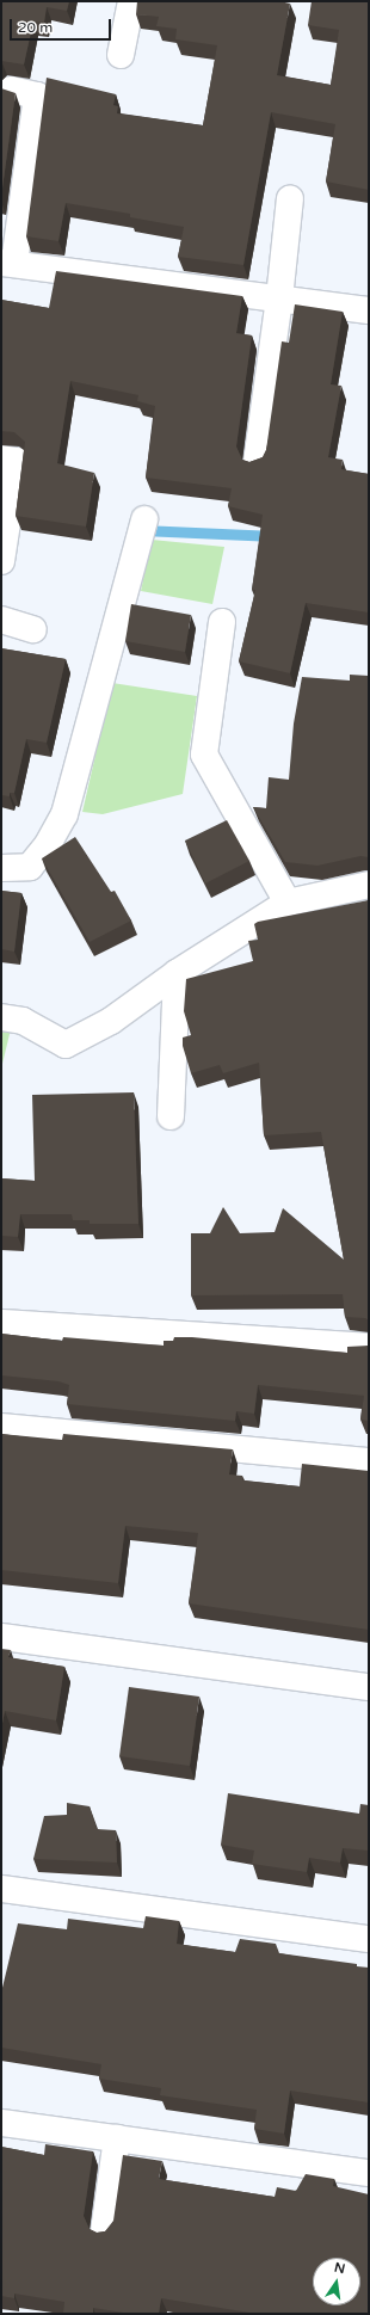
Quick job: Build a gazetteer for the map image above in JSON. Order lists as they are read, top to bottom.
{
  "scale_bar": "20 m",
  "north": "top"
}
